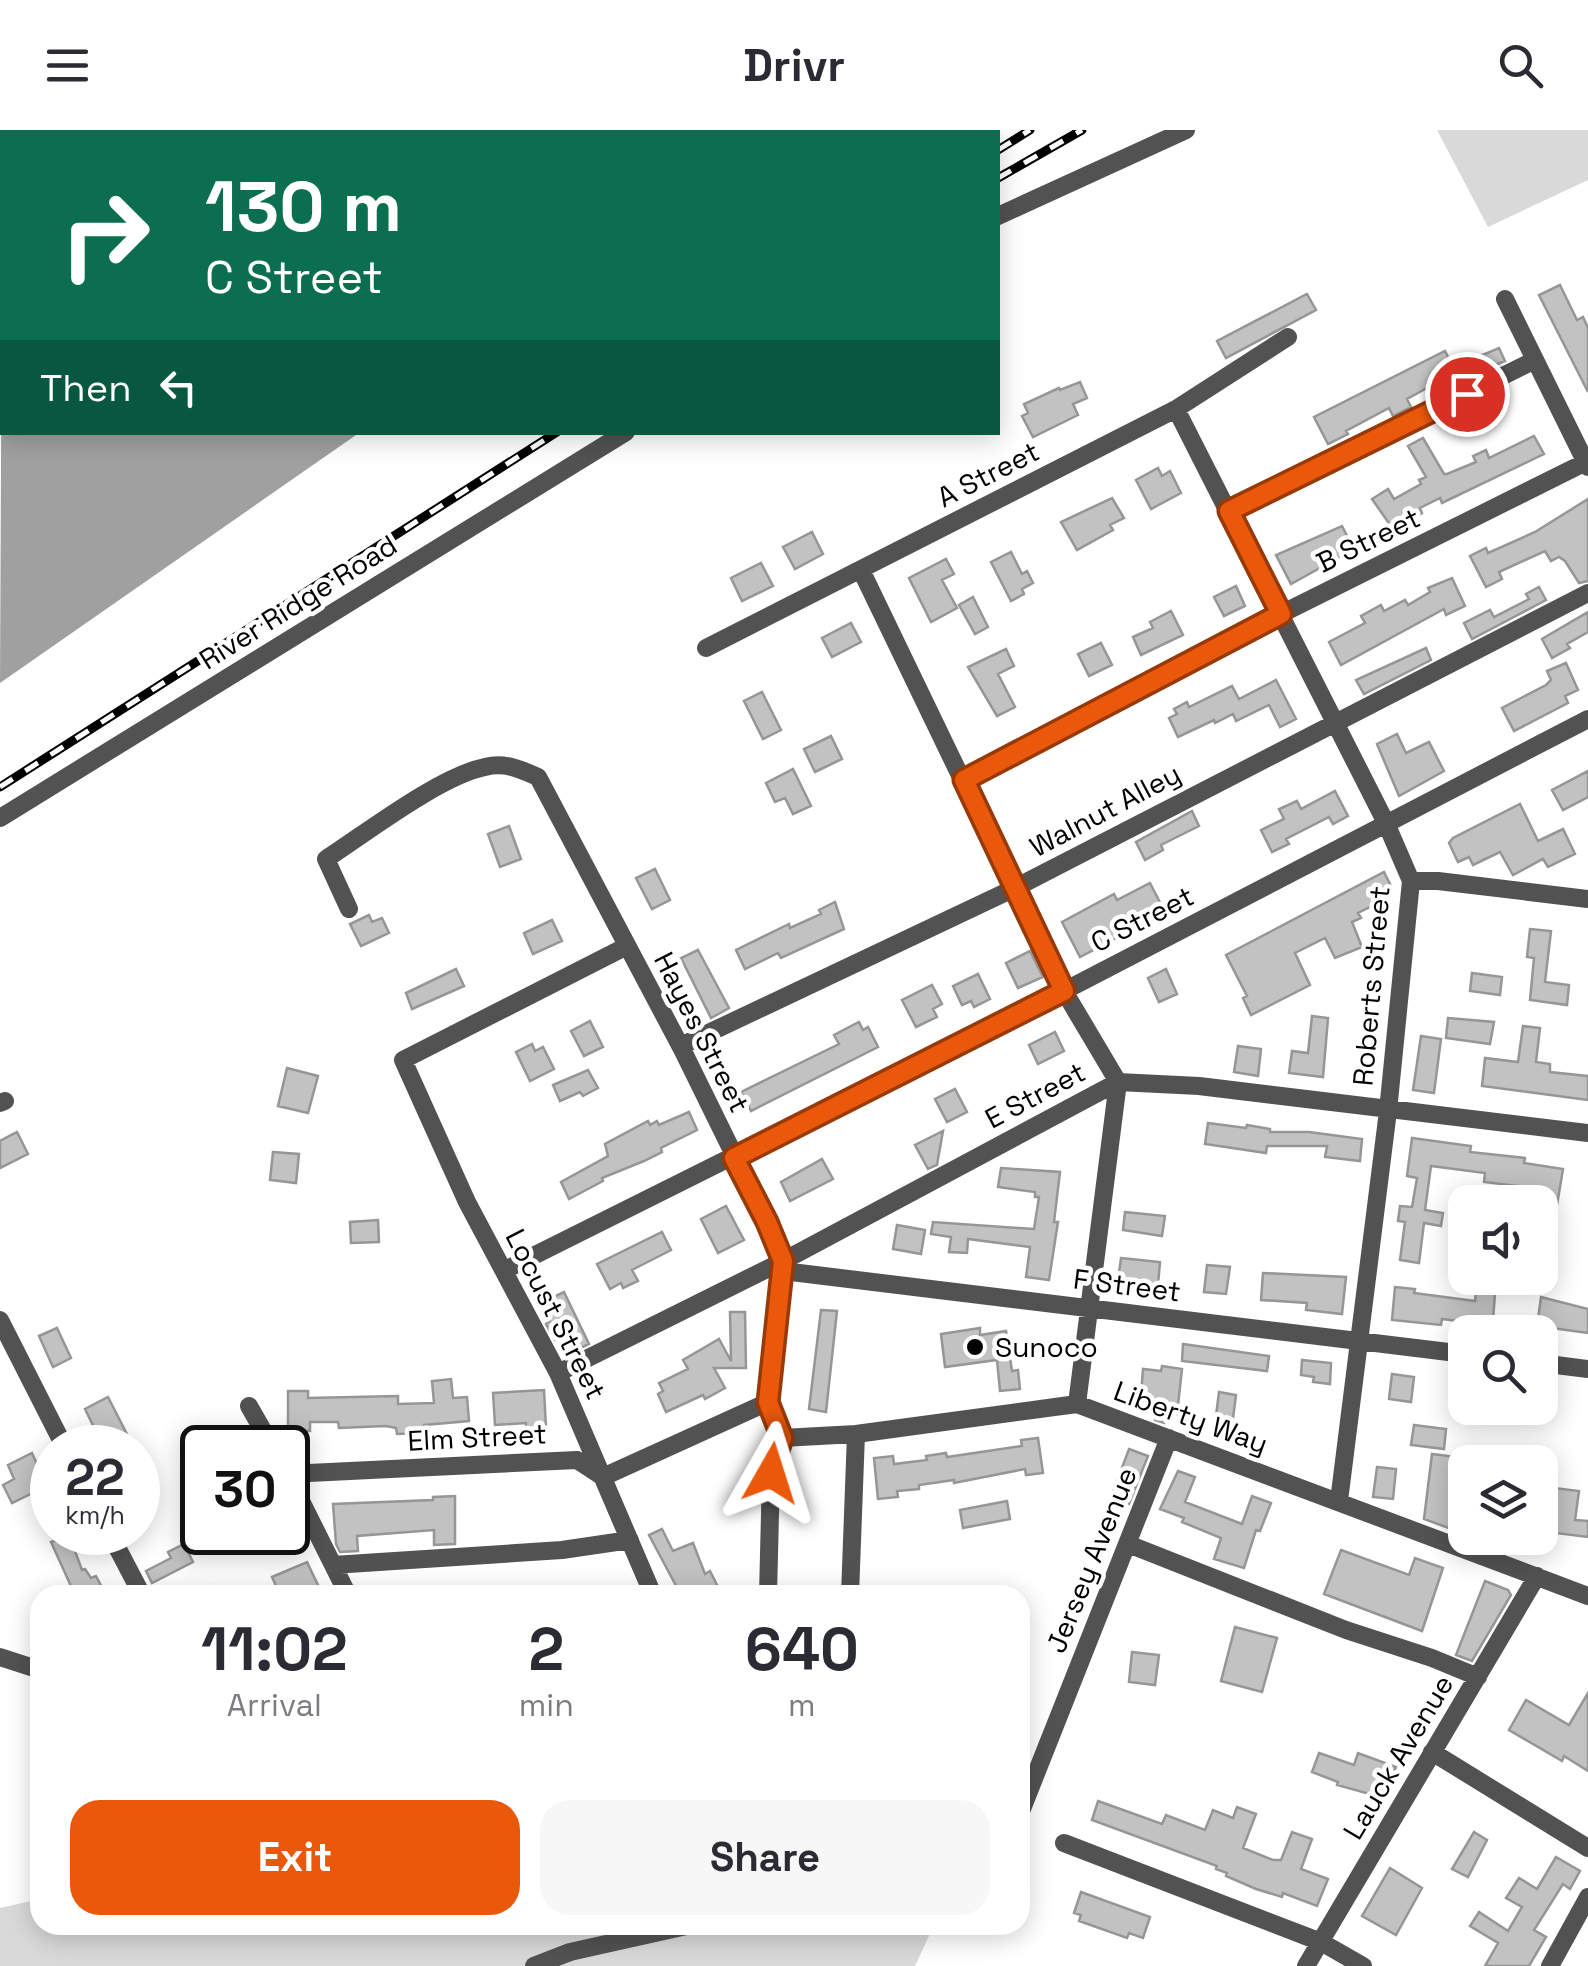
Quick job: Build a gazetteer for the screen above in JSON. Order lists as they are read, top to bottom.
{
  "streets": {
    "street": [
      "A Street",
      "B Street",
      "River Ridge Road",
      "Walnut Alley",
      "C Street",
      "Roberts Street",
      "Hayes Street",
      "E Street",
      "F Street",
      "Locust Street",
      "Liberty Way",
      "Elm Street",
      "Jersey Avenue",
      "Lauck Avenue"
    ]
  },
  "crossings": [
    ["A Street", "Roberts Street"],
    ["B Street", "Roberts Street"],
    ["Walnut Alley", "Roberts Street"],
    ["Walnut Alley", "Hayes Street"],
    ["C Street", "Roberts Street"],
    ["C Street", "Hayes Street"],
    ["C Street", "Locust Street"],
    ["Roberts Street", "E Street"],
    ["Roberts Street", "F Street"],
    ["Roberts Street", "Liberty Way"],
    ["Hayes Street", "E Street"],
    ["Hayes Street", "F Street"],
    ["Hayes Street", "Locust Street"],
    ["Hayes Street", "Liberty Way"],
    ["E Street", "F Street"],
    ["E Street", "Locust Street"],
    ["Locust Street", "Elm Street"],
    ["Liberty Way", "Jersey Avenue"],
    ["Liberty Way", "Lauck Avenue"]
  ],
  "places": ["Sunoco"],
  "page": {
    "header": "Drivr",
    "turn": ["130 m", "C Street"],
    "then": "Then",
    "speed": "22 km/h",
    "limit": "30",
    "eta": [
      "11:02",
      "Arrival",
      "2",
      "min",
      "640",
      "m"
    ],
    "buttons": ["Exit", "Share"]
  }
}
